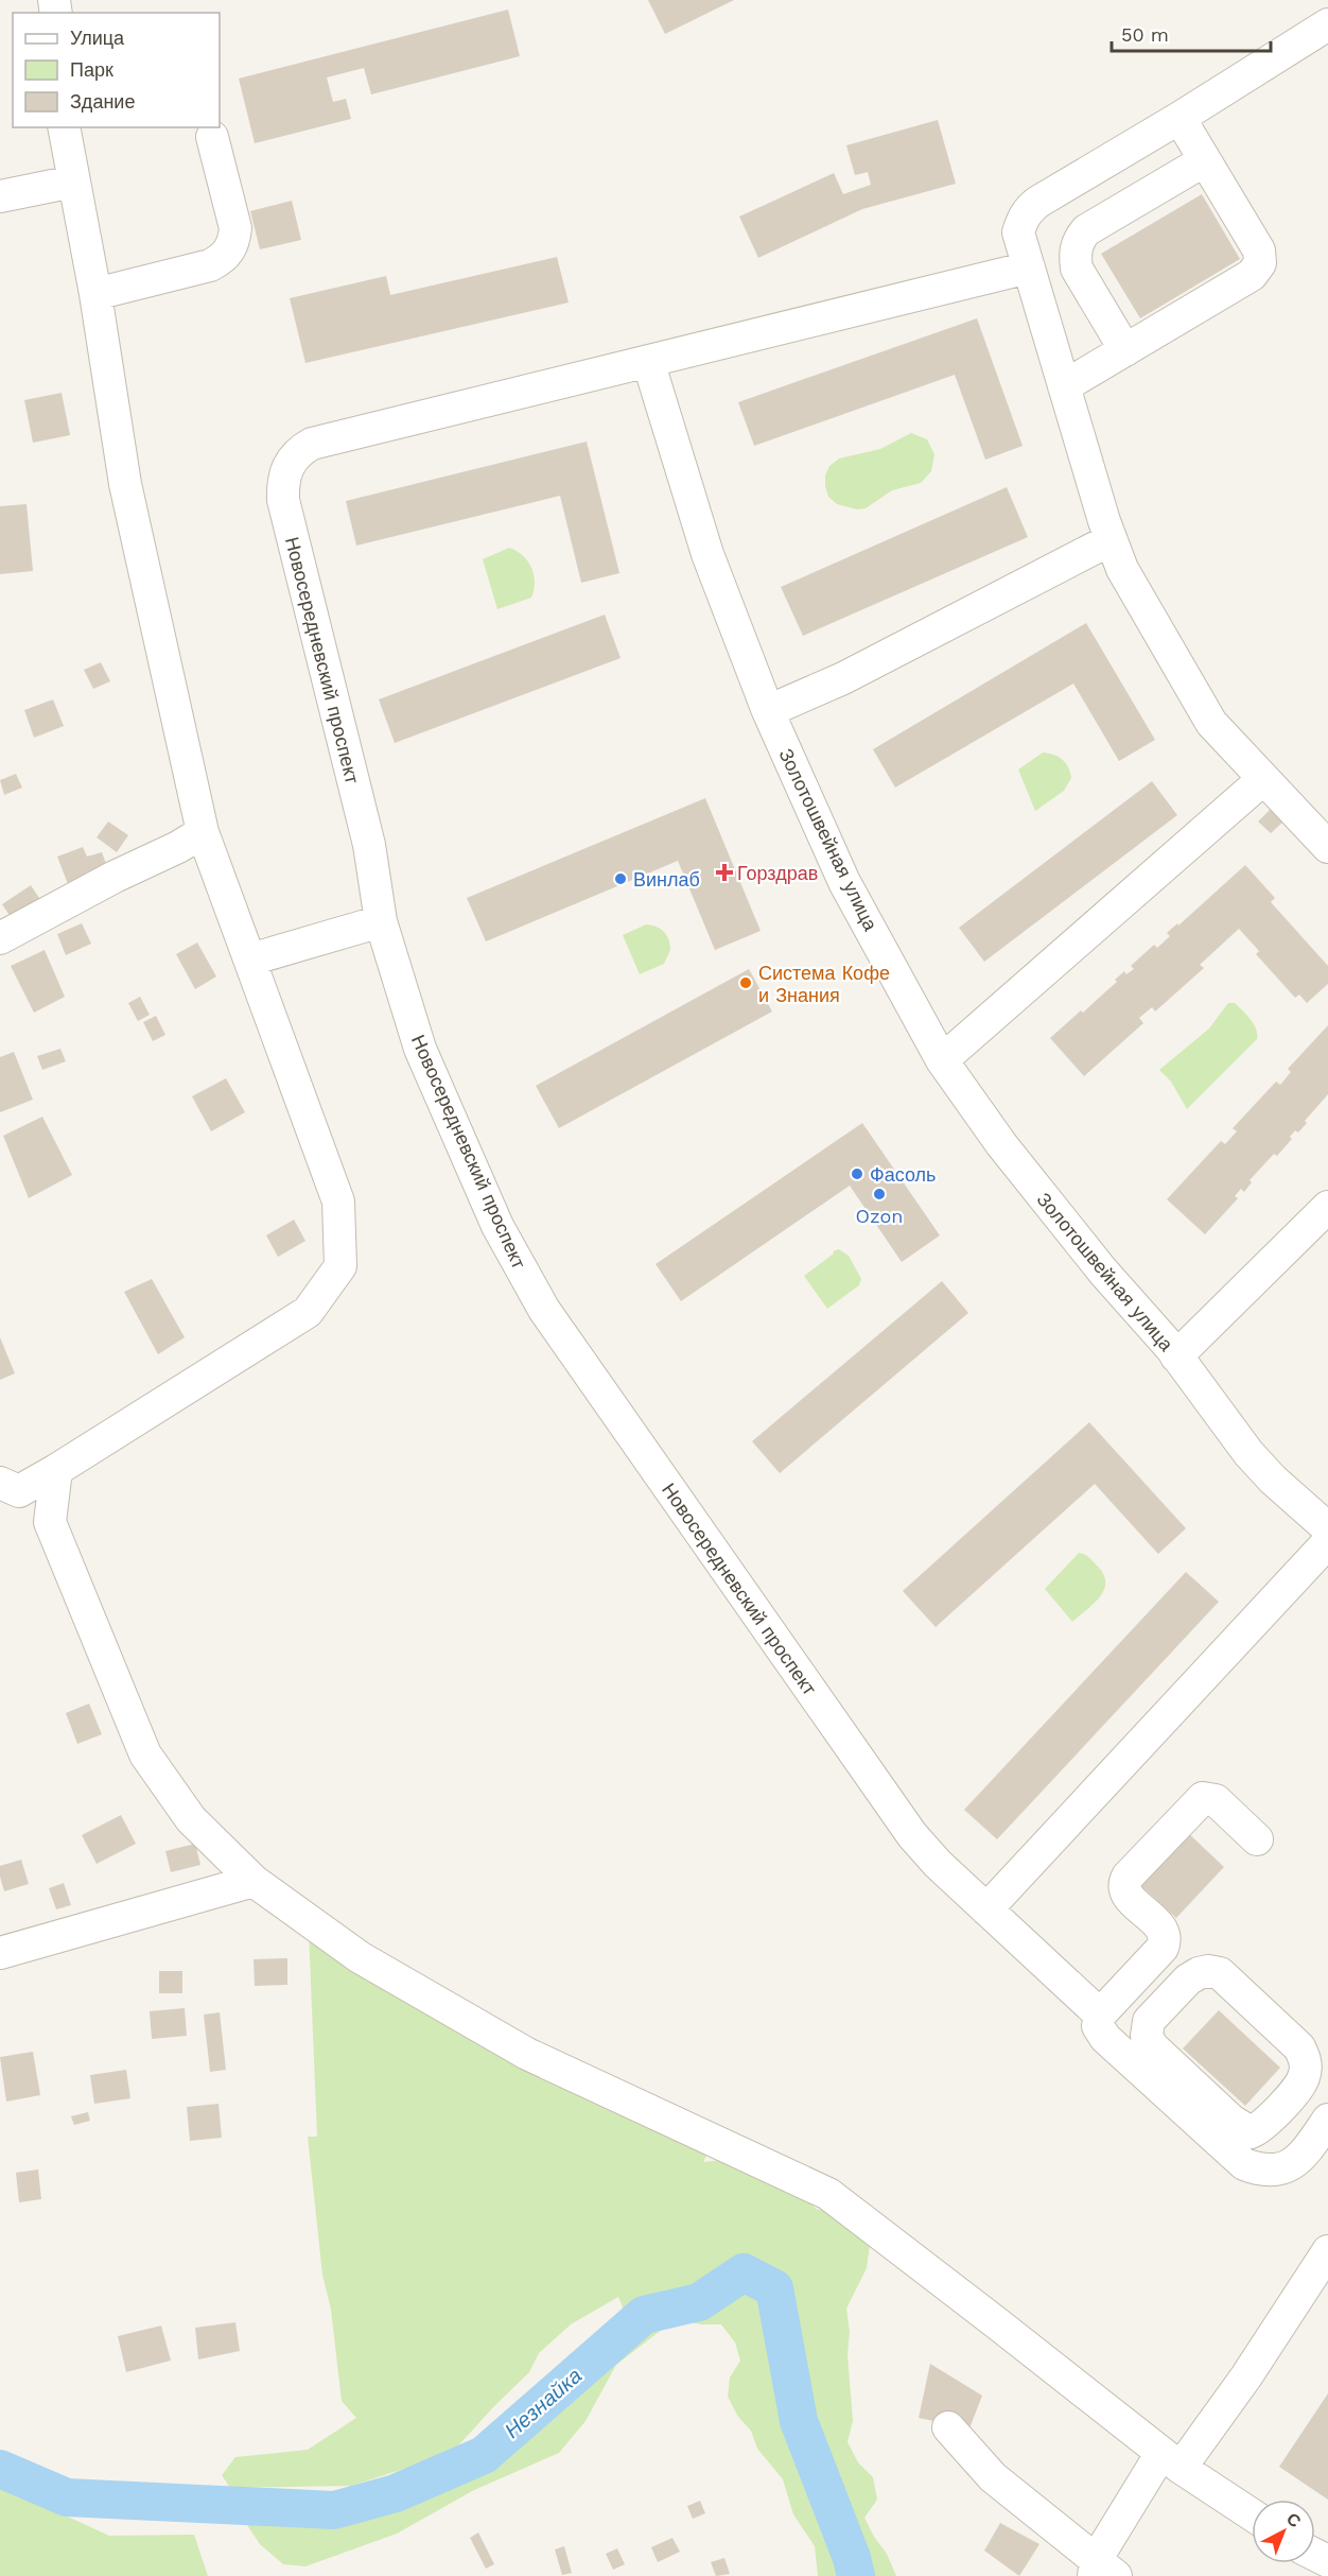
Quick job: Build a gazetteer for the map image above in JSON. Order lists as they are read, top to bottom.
{
  "streets": {
    "street": ["Новосередневский проспект", "Золотошвейная улица"]
  },
  "crossings": [
    ["Новосередневский проспект", "Золотошвейная улица"]
  ],
  "water": ["Незнайка"],
  "places": {
    "health": ["Горздрав"],
    "other": [
      "Винлаб",
      "Система Кофе и Знания",
      "Фасоль",
      "Ozon"
    ]
  },
  "legend": ["Улица", "Парк", "Здание"],
  "scale_bar": "50 m",
  "north": "top right"
}
